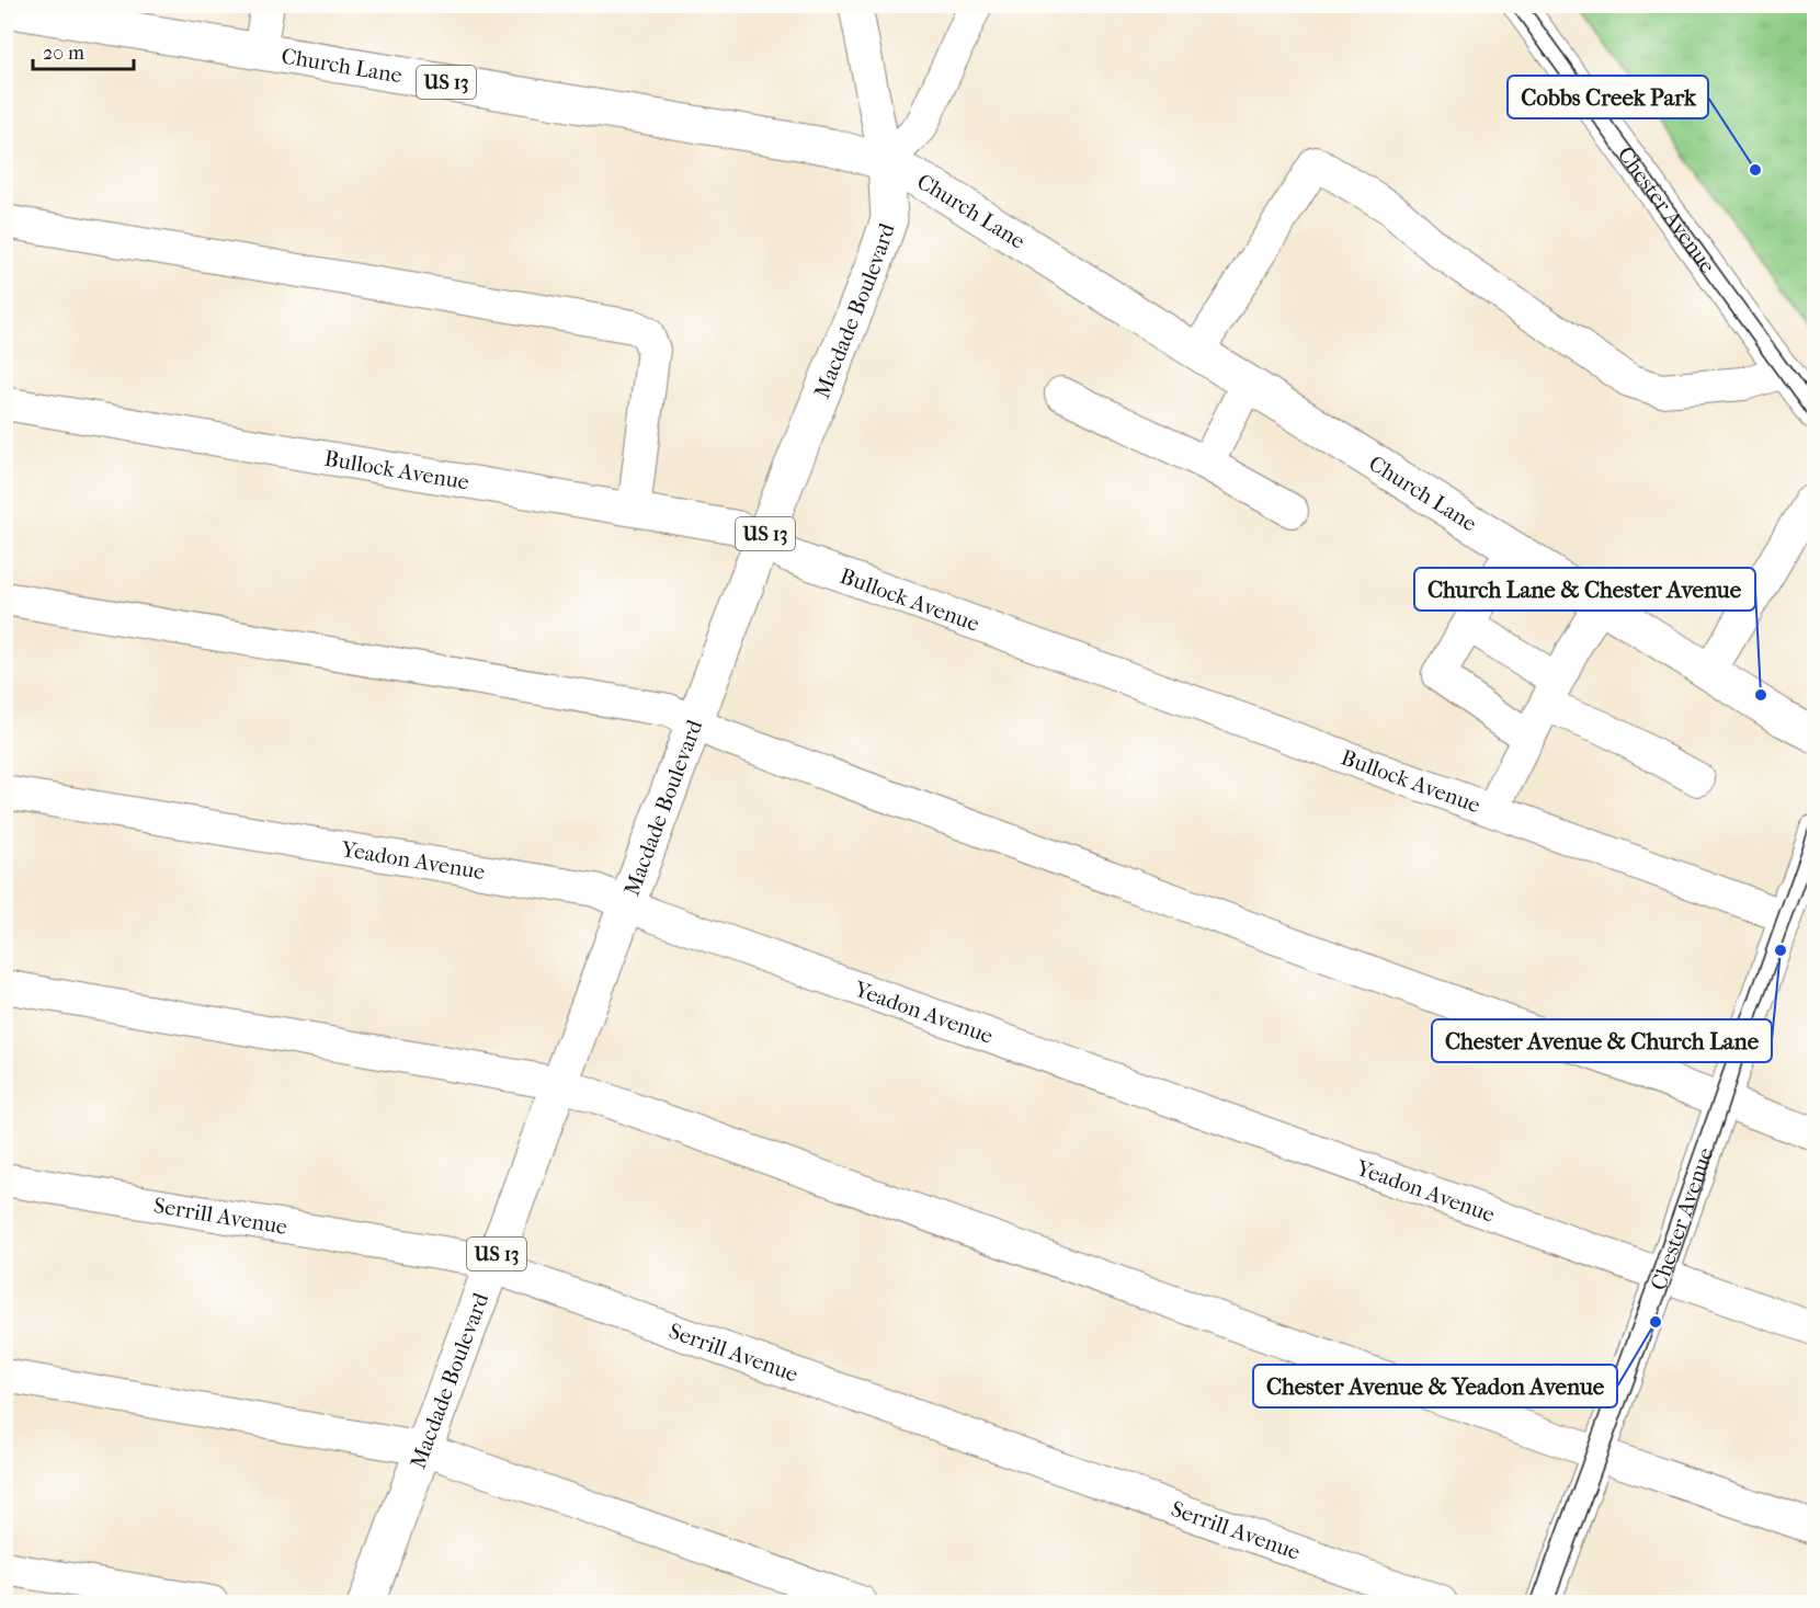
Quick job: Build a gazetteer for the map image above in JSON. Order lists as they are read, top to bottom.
{
  "streets": {
    "main road": ["Church Lane", "US 13", "Macdade Boulevard"],
    "street": [
      "Chester Avenue",
      "Bullock Avenue",
      "Yeadon Avenue",
      "Serrill Avenue"
    ]
  },
  "crossings": [
    ["Church Lane", "Macdade Boulevard"],
    ["Chester Avenue", "Bullock Avenue"],
    ["Chester Avenue", "Yeadon Avenue"],
    ["Macdade Boulevard", "Bullock Avenue"],
    ["Macdade Boulevard", "Yeadon Avenue"],
    ["Macdade Boulevard", "Serrill Avenue"]
  ],
  "places": [
    "Cobbs Creek Park",
    "Church Lane & Chester Avenue",
    "Chester Avenue & Church Lane",
    "Chester Avenue & Yeadon Avenue"
  ],
  "scale_bar": "20 m"
}
